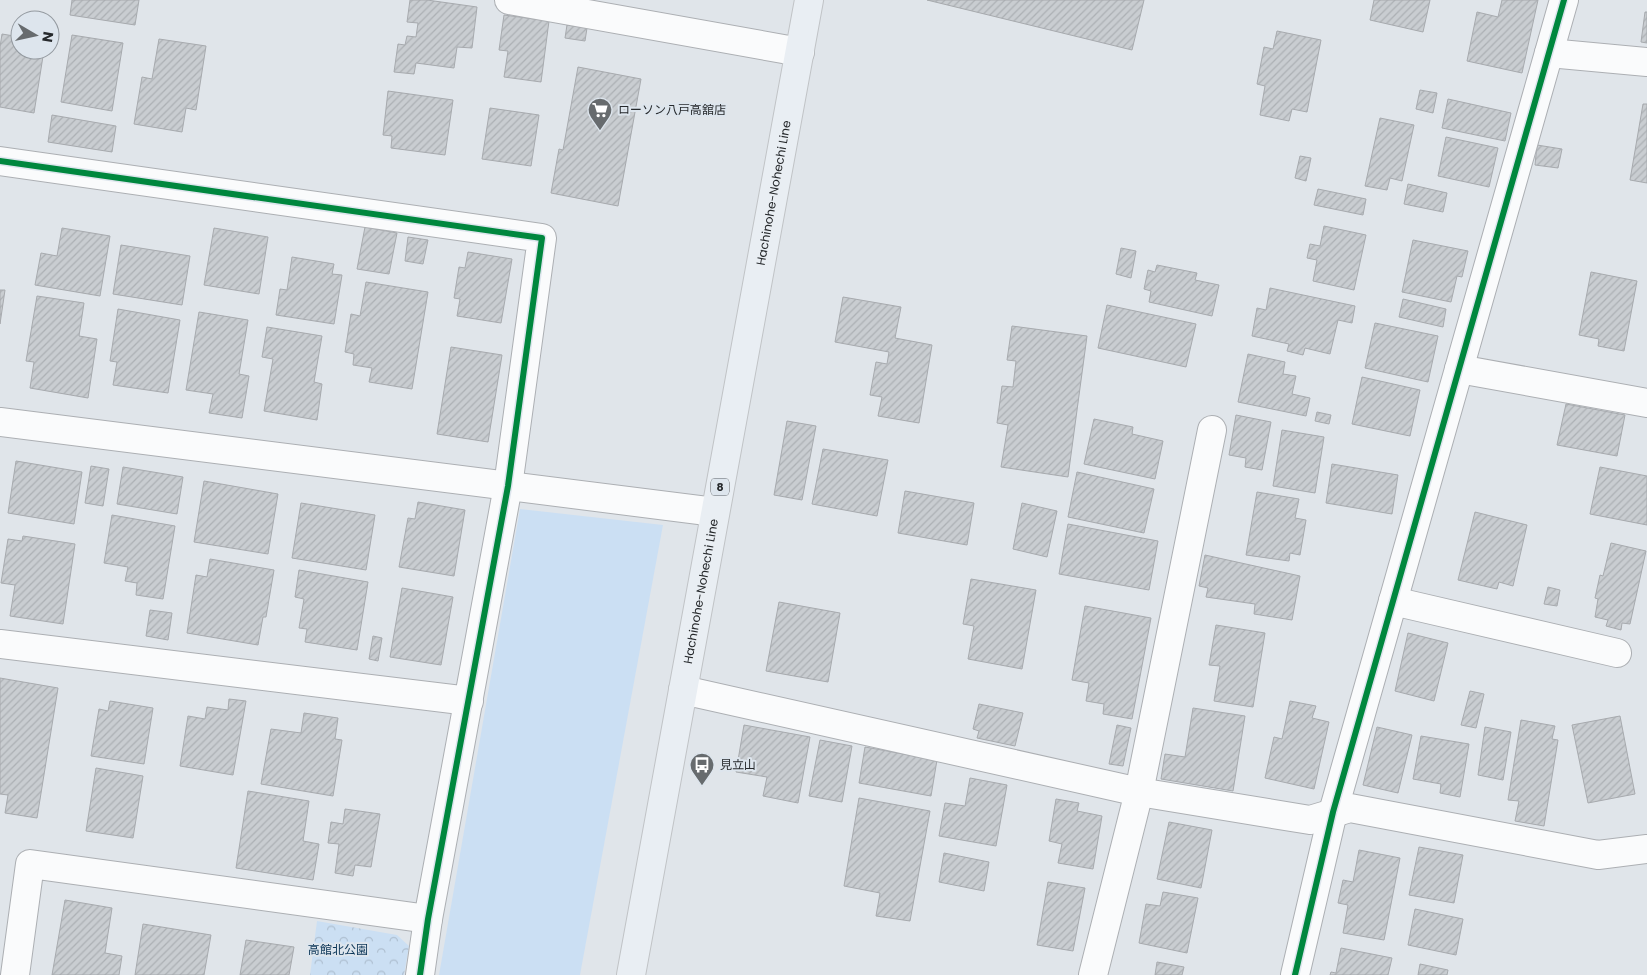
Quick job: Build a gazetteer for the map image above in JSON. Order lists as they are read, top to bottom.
{
  "streets": {
    "main road": ["Hachinohe-Nohechi Line", "8"]
  },
  "parks": ["高館北公園"],
  "places": {
    "supermarket": ["ローソン八戸高舘店"],
    "bus stop": ["見立山"]
  },
  "north": "right"
}
